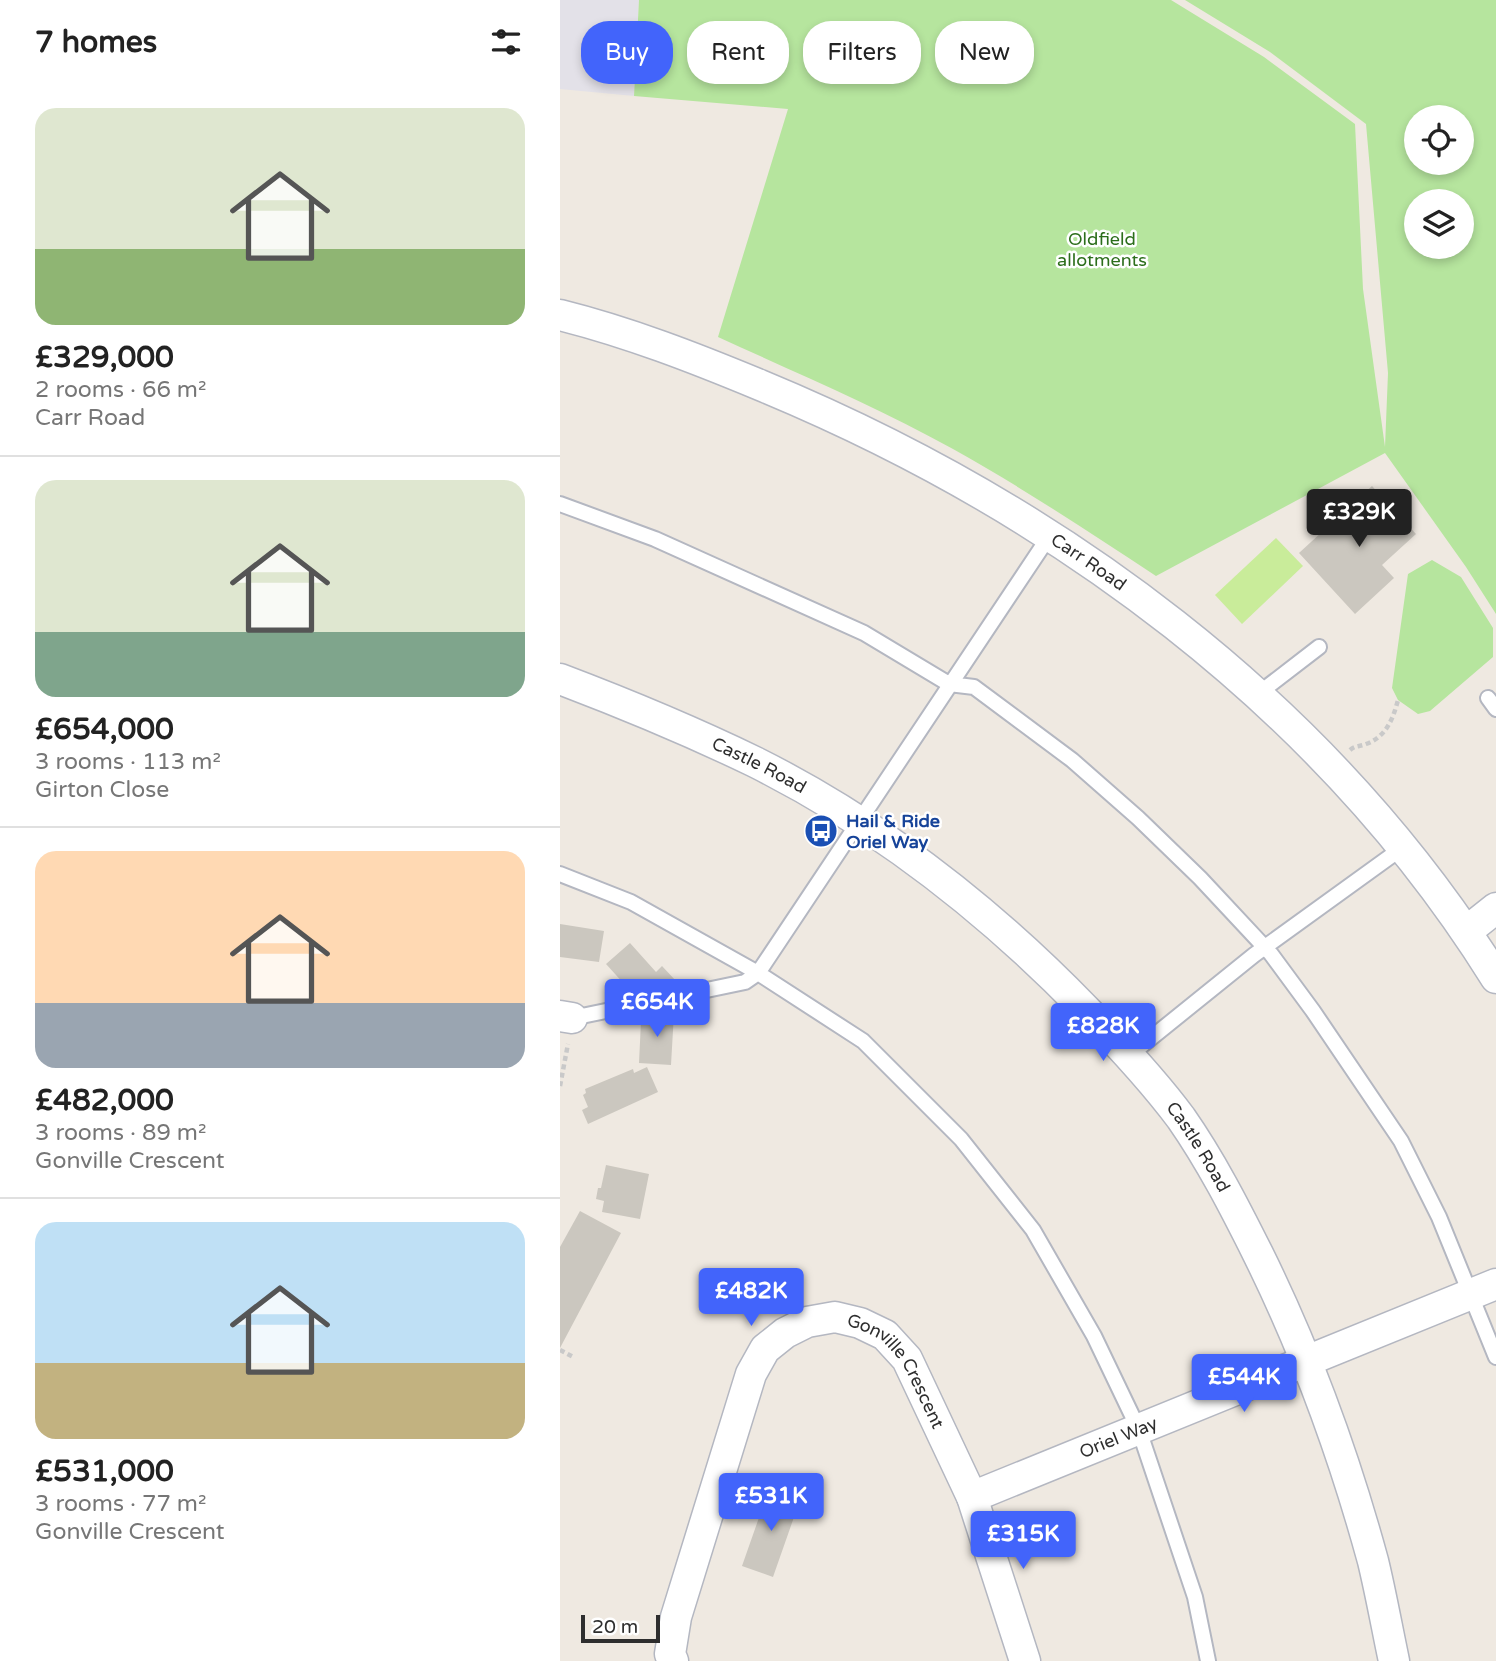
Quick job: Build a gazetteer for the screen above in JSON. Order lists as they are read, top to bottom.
{
  "streets": {
    "street": [
      "Carr Road",
      "Castle Road",
      "Gonville Crescent",
      "Oriel Way"
    ]
  },
  "crossings": [
    ["Castle Road", "Oriel Way"],
    ["Gonville Crescent", "Oriel Way"]
  ],
  "parks": ["Oldfield allotments"],
  "places": {
    "bus stop": ["Hail & Ride Oriel Way"]
  },
  "scale_bar": "20 m",
  "page": {
    "heading": "7 homes",
    "chip": [
      "Buy",
      "Rent",
      "Filters",
      "New"
    ],
    "list": [
      {
        "name": "£329,000",
        "note": "2 rooms · 66 m² · Carr Road"
      },
      {
        "name": "£654,000",
        "note": "3 rooms · 113 m² · Girton Close"
      },
      {
        "name": "£482,000",
        "note": "3 rooms · 89 m² · Gonville Crescent"
      },
      {
        "name": "£531,000",
        "note": "3 rooms · 77 m² · Gonville Crescent"
      }
    ],
    "price": [
      "£329K",
      "£654K",
      "£828K",
      "£482K",
      "£544K",
      "£531K",
      "£315K"
    ],
    "scale": "20 m"
  }
}
